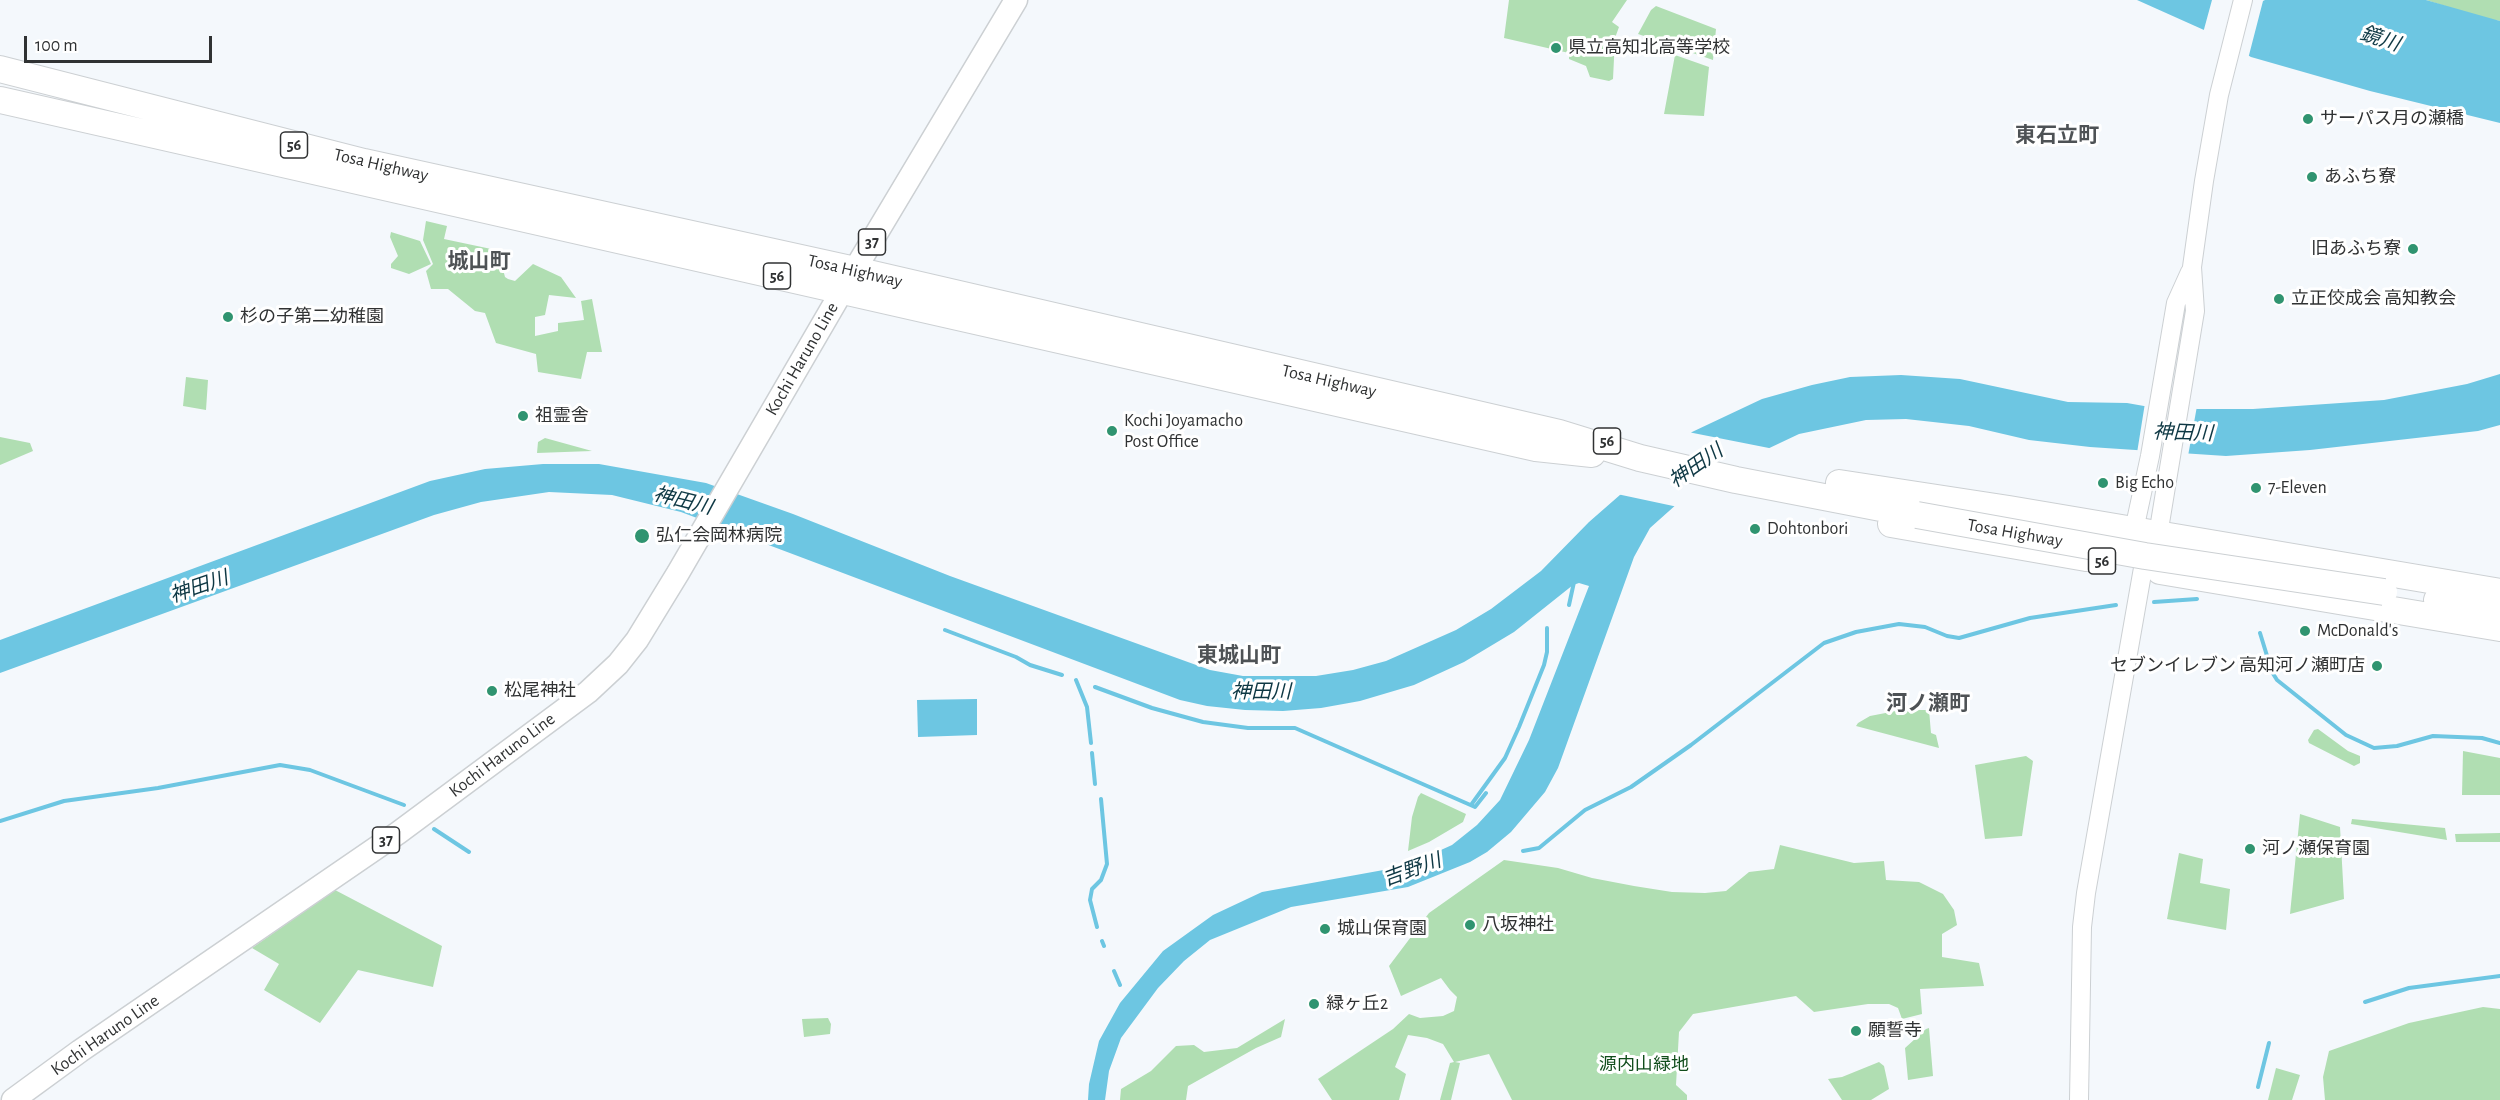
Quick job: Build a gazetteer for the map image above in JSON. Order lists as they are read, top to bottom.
{
  "streets": {
    "highway": ["56", "Tosa Highway"],
    "main road": ["37", "Kochi Haruno Line"]
  },
  "crossings": [
    ["56", "Tosa Highway"],
    ["Tosa Highway", "Kochi Haruno Line"]
  ],
  "districts": [
    "東石立町",
    "城山町",
    "東城山町",
    "河ノ瀬町"
  ],
  "water": ["鏡川", "神田川", "吉野川"],
  "parks": ["源内山緑地"],
  "places": [
    "県立高知北高等学校",
    "サーパス月の瀬橋",
    "あふち寮",
    "旧あふち寮",
    "立正佼成会 高知教会",
    "杉の子第二幼稚園",
    "祖霊舎",
    "Kochi Joyamacho Post Office",
    "Big Echo",
    "7-Eleven",
    "Dohtonbori",
    "弘仁会岡林病院",
    "McDonald's",
    "セブンイレブン 高知河ノ瀬町店",
    "松尾神社",
    "河ノ瀬保育園",
    "八坂神社",
    "城山保育園",
    "緑ヶ丘2",
    "願誓寺"
  ],
  "scale_bar": "100 m"
}
